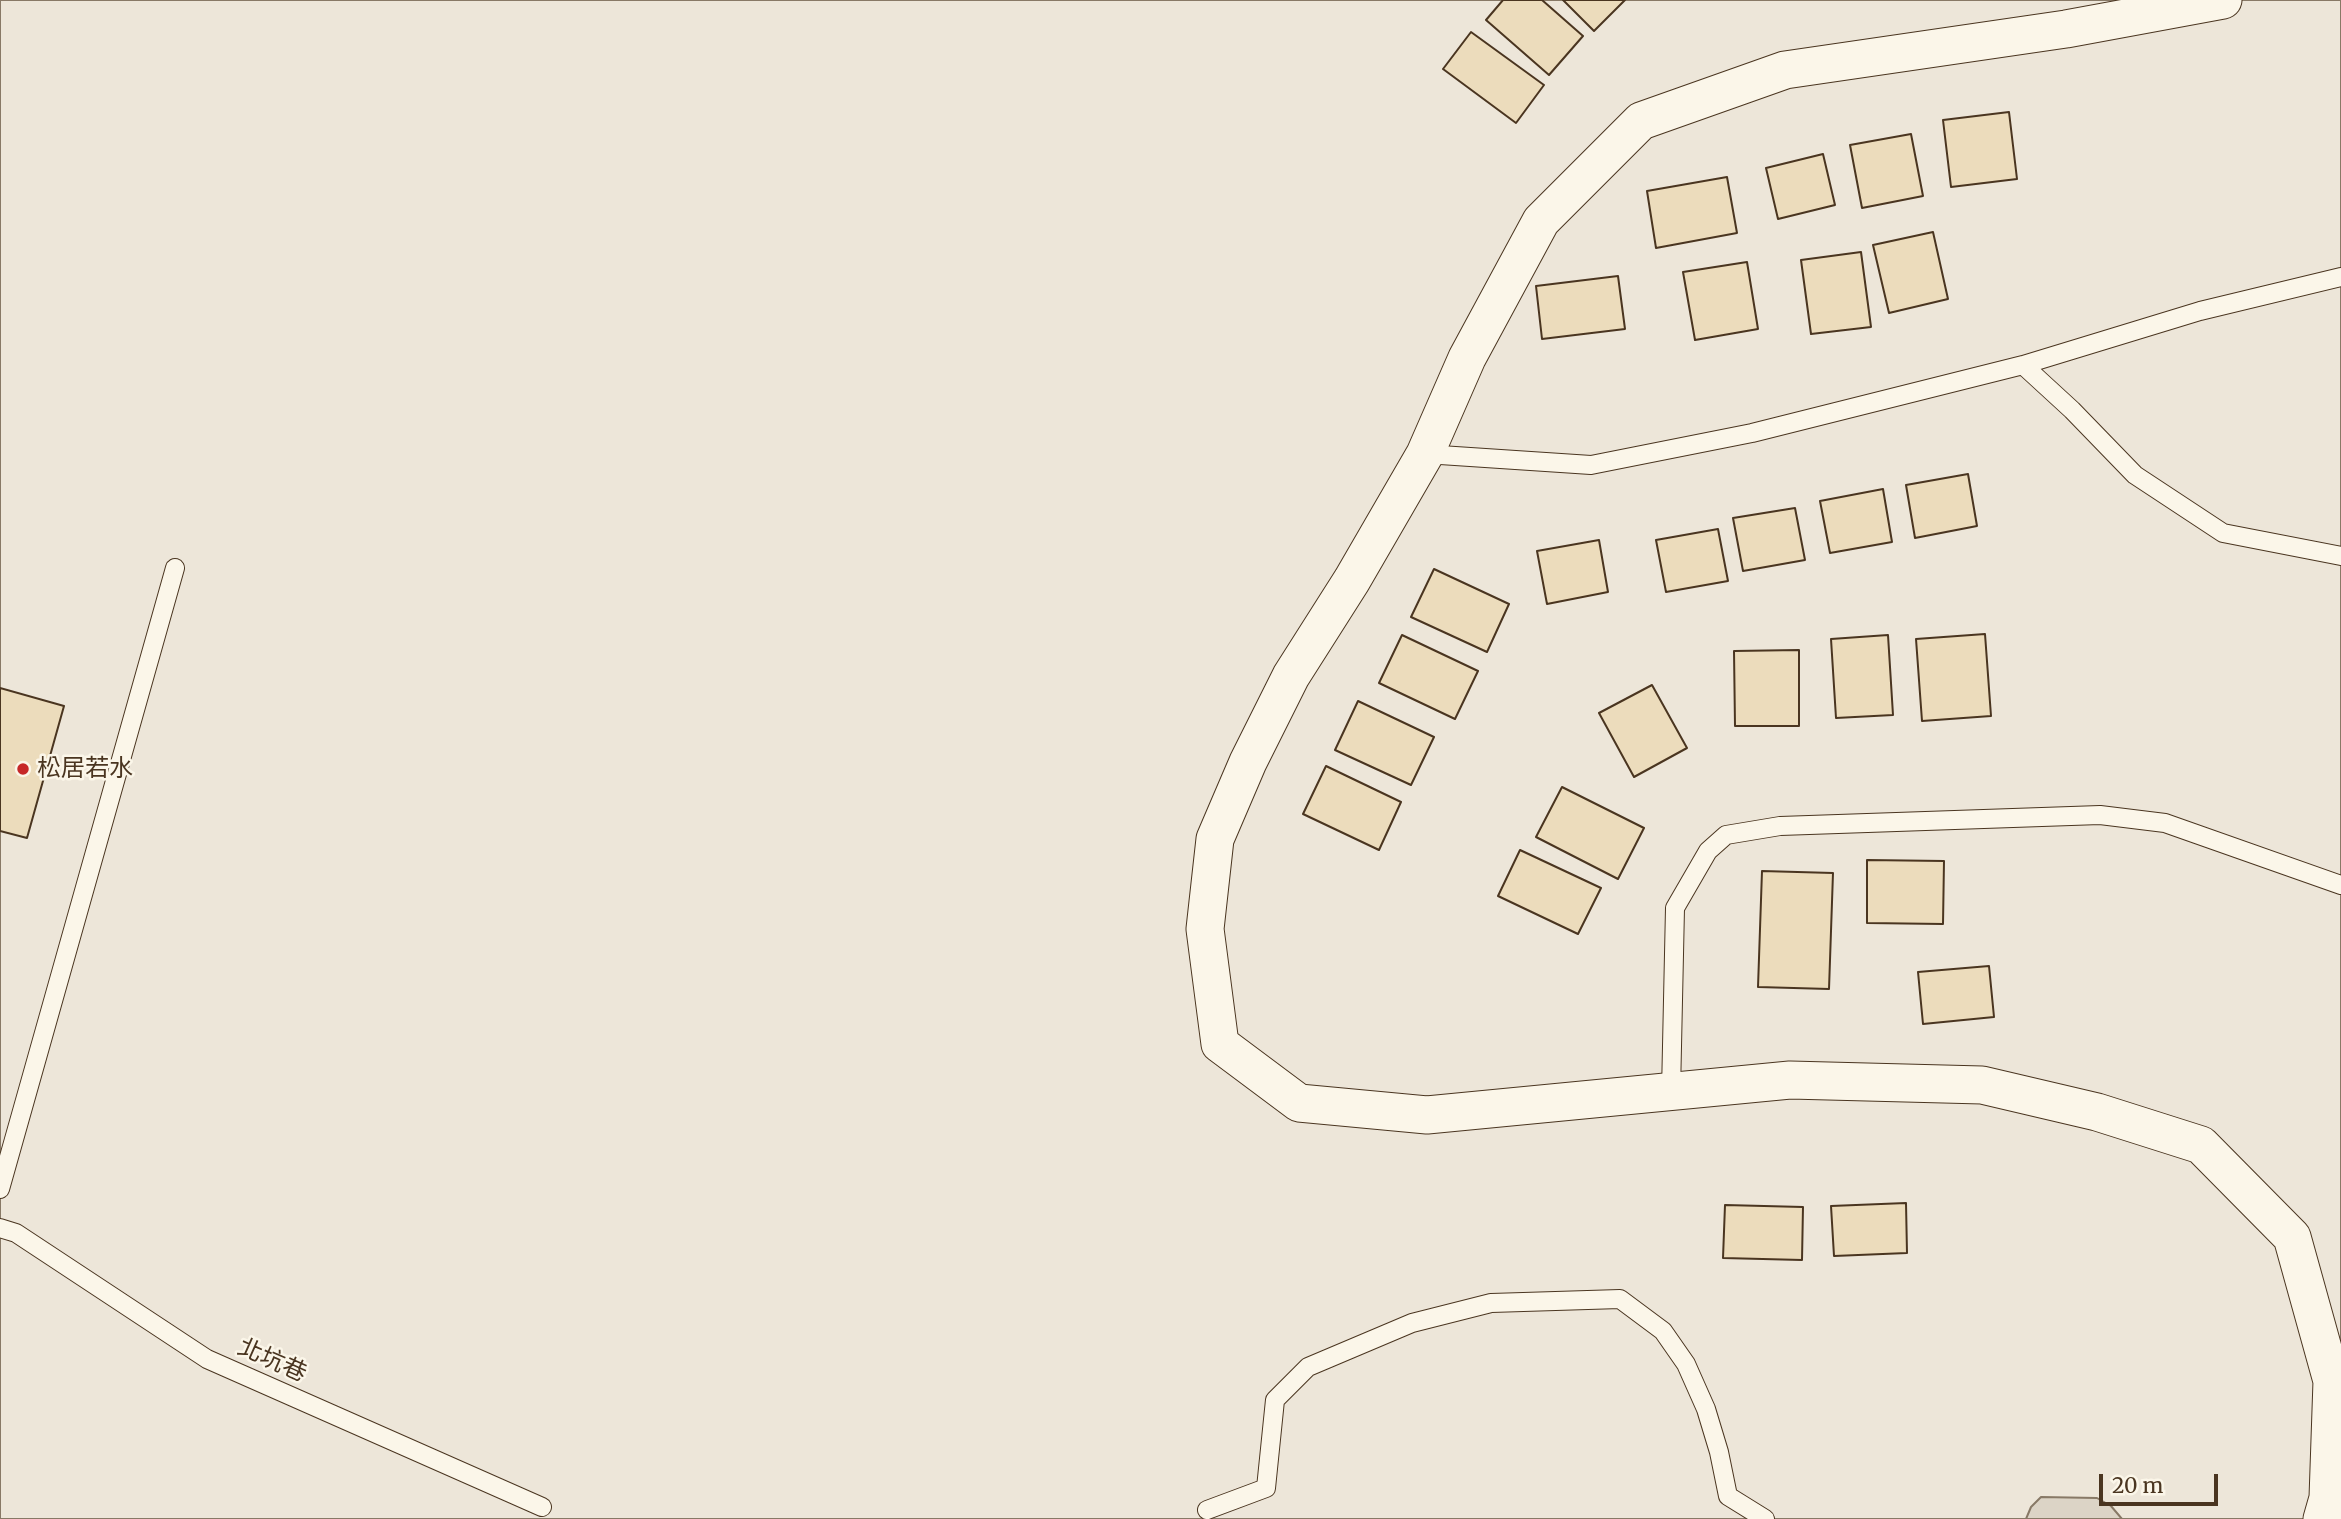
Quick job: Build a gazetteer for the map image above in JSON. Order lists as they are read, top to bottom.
{
  "streets": {
    "lane": ["北坑巷"]
  },
  "places": ["松居若水"],
  "scale_bar": "20 m"
}
